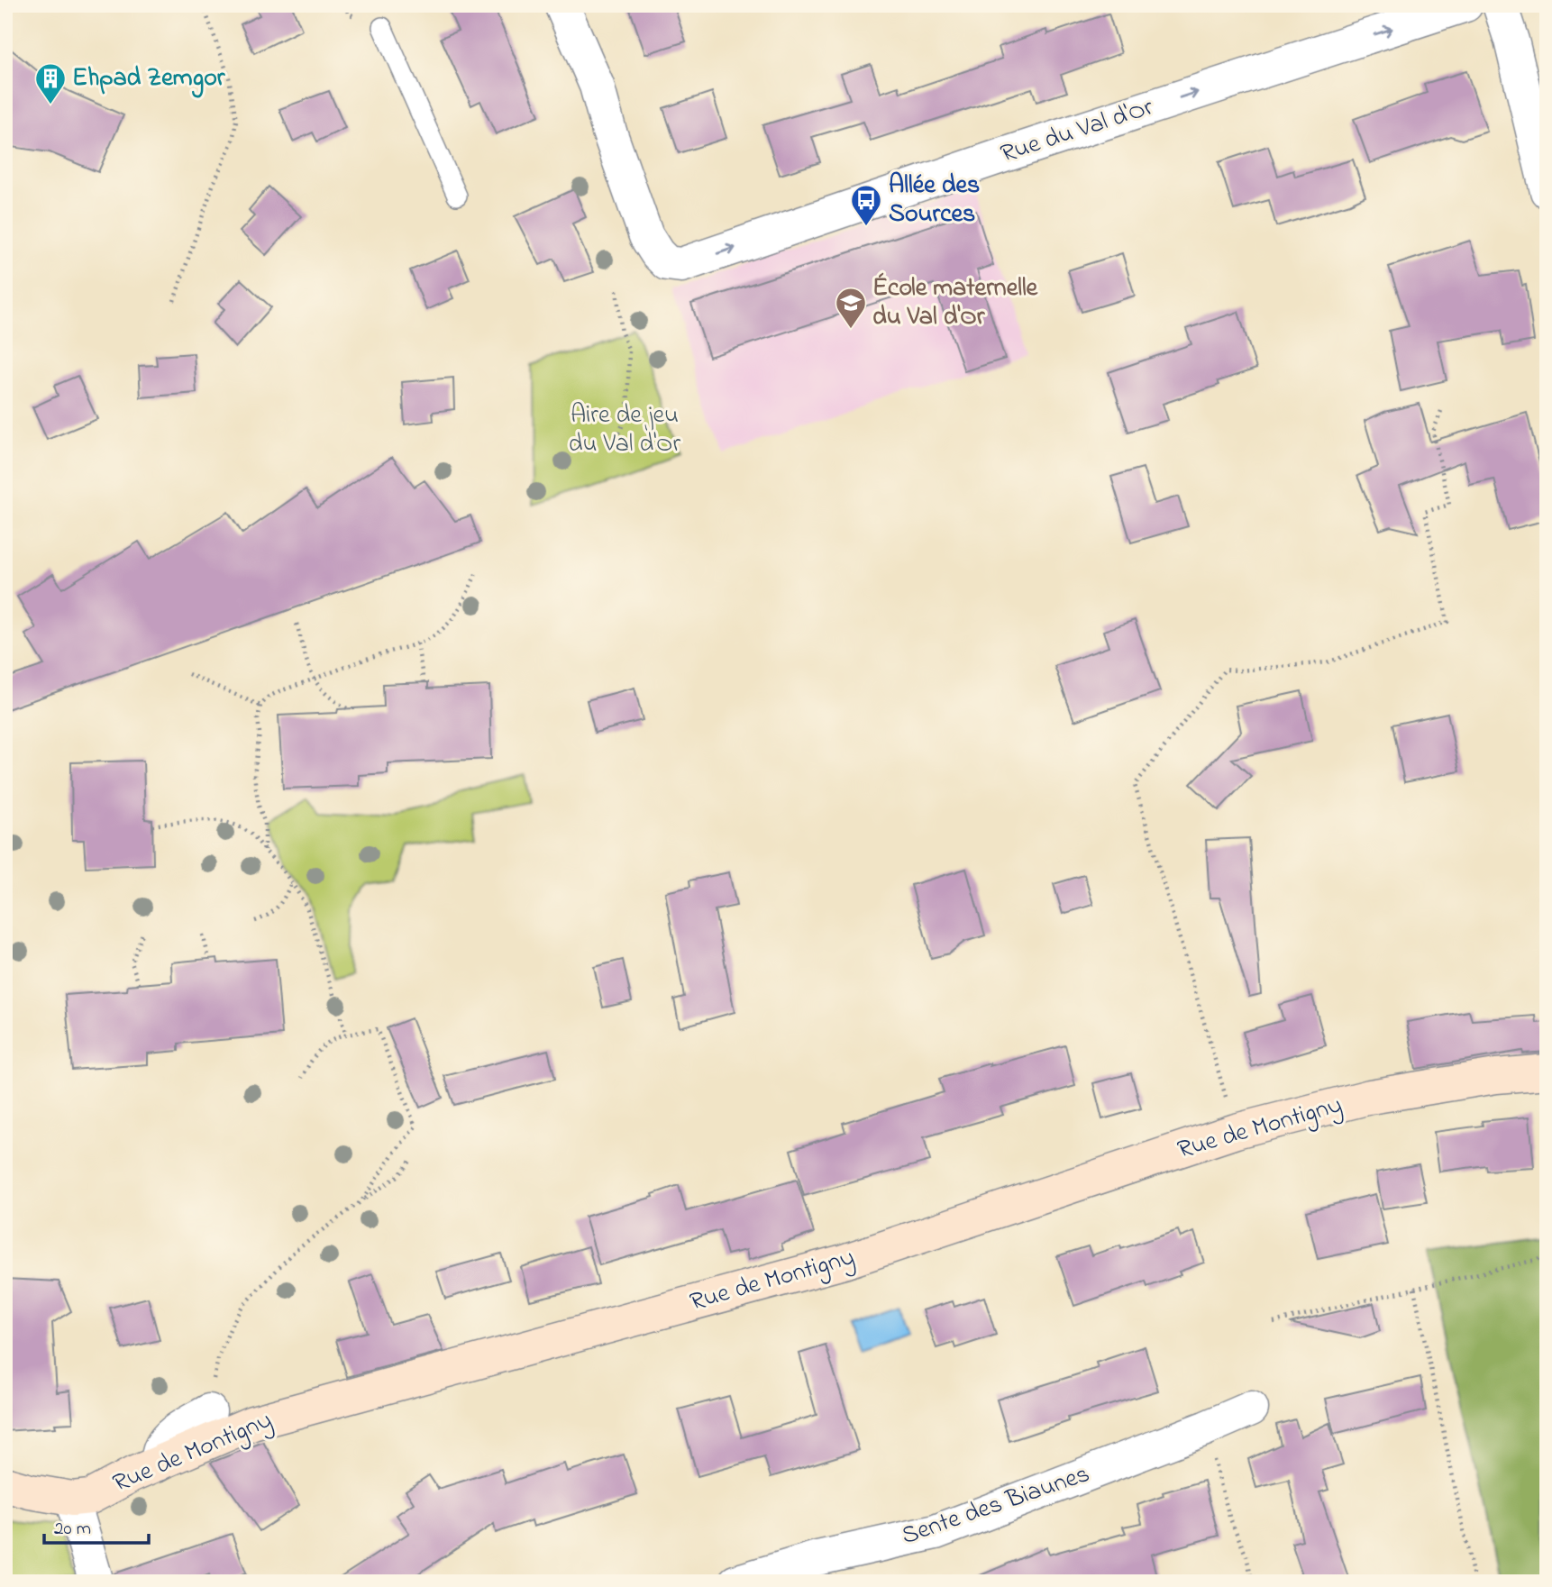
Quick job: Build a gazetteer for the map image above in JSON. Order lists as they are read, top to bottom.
{
  "streets": {
    "street": ["Rue du Val d'Or", "Rue de Montigny", "Sente des Biaunes"]
  },
  "one_way": ["Rue du Val d'Or"],
  "parks": ["Aire de jeu du Val d'Or"],
  "places": {
    "building": ["Ehpad Zemgor"],
    "bus stop": ["Allée des Sources"],
    "school or university": ["École maternelle du Val d'Or"]
  },
  "scale_bar": "20 m"
}
